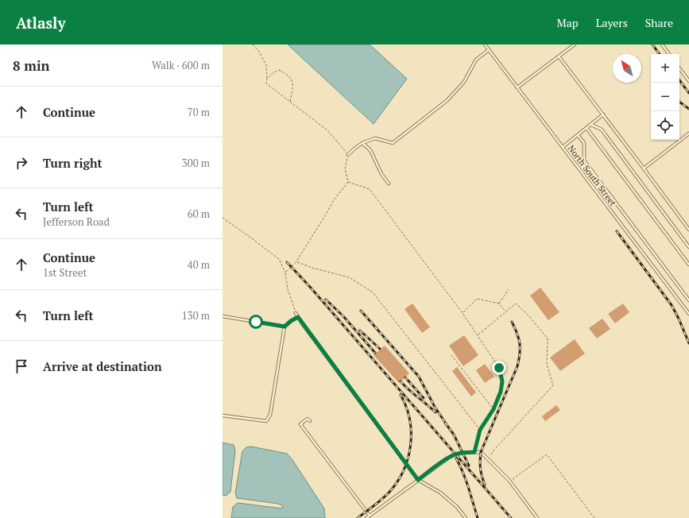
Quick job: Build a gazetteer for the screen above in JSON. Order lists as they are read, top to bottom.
{
  "streets": {
    "lane": ["North South Street"]
  },
  "north": "top left",
  "page": {
    "header": "Atlasly",
    "nav": ["Map", "Layers", "Share"],
    "heading": ["8 min", "Walk · 600 m"],
    "map_buttons": ["+", "−"],
    "list": [
      ["Continue", "70 m"],
      ["Turn right", "300 m"],
      ["Turn left", "Jefferson Road", "60 m"],
      ["Continue", "1st Street", "40 m"],
      ["Turn left", "130 m"],
      "Arrive at destination"
    ]
  }
}
